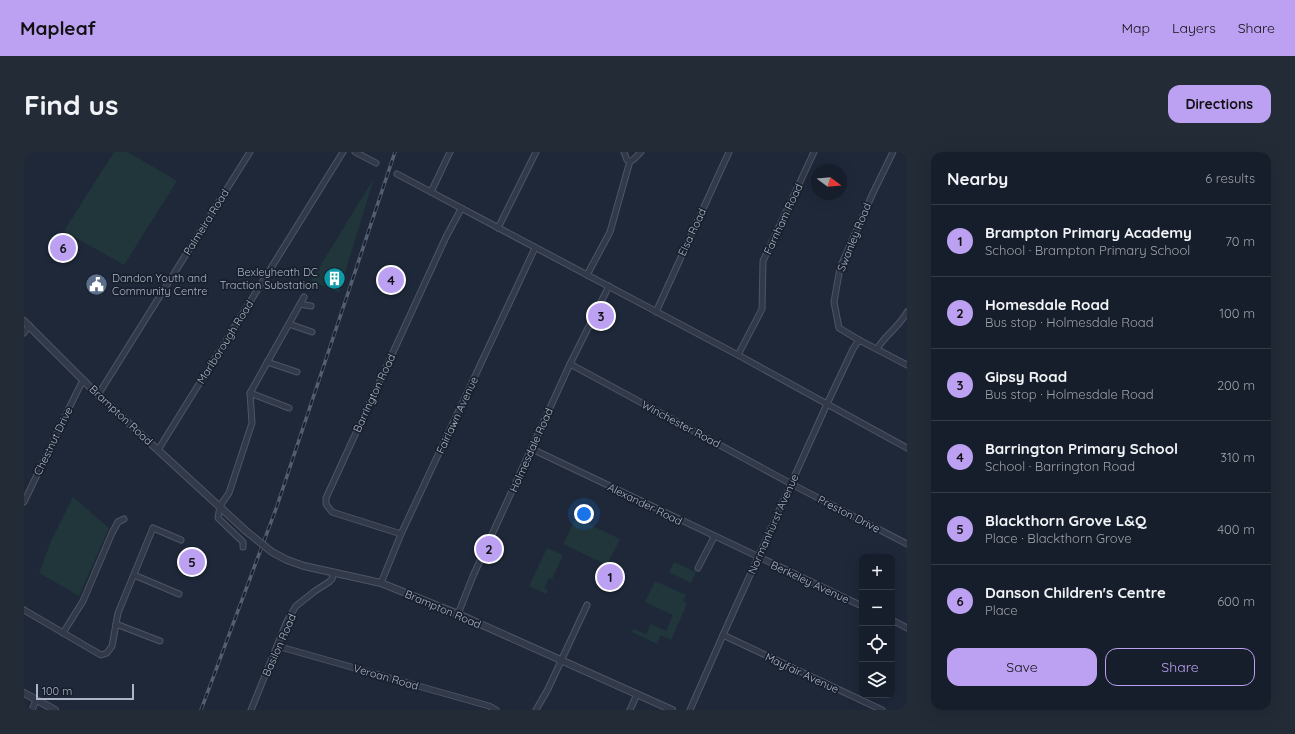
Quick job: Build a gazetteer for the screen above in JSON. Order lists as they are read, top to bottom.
{
  "streets": {
    "street": [
      "Farnham Road",
      "Palmeira Road",
      "Elsa Road",
      "Swanley Road",
      "Marlborough Road",
      "Barrington Road",
      "Brampton Road",
      "Fairlawn Avenue",
      "Winchester Road",
      "Chestnut Drive",
      "Holmesdale Road",
      "Alexander Road",
      "Preston Drive",
      "Normanhurst Avenue",
      "Berkeley Avenue",
      "Basilon Road",
      "Mayfair Avenue",
      "Veroan Road"
    ]
  },
  "crossings": [
    ["Palmeira Road", "Brampton Road"],
    ["Swanley Road", "Normanhurst Avenue"],
    ["Marlborough Road", "Brampton Road"],
    ["Barrington Road", "Fairlawn Avenue"],
    ["Brampton Road", "Fairlawn Avenue"],
    ["Brampton Road", "Chestnut Drive"],
    ["Brampton Road", "Holmesdale Road"],
    ["Brampton Road", "Basilon Road"],
    ["Winchester Road", "Holmesdale Road"],
    ["Winchester Road", "Preston Drive"],
    ["Winchester Road", "Normanhurst Avenue"],
    ["Holmesdale Road", "Alexander Road"],
    ["Alexander Road", "Normanhurst Avenue"],
    ["Alexander Road", "Berkeley Avenue"],
    ["Preston Drive", "Normanhurst Avenue"],
    ["Normanhurst Avenue", "Berkeley Avenue"],
    ["Normanhurst Avenue", "Mayfair Avenue"],
    ["Basilon Road", "Veroan Road"]
  ],
  "places": {
    "building": ["Bexleyheath DC Traction Substation"],
    "public building": ["Dandon Youth and Community Centre"]
  },
  "scale_bar": "100 m",
  "north": "right",
  "page": {
    "header": "Mapleaf",
    "nav": ["Map", "Layers", "Share"],
    "buttons": [
      "Directions",
      ["Save", "Share"]
    ],
    "title": "Find us",
    "heading": ["Nearby", "6 results"],
    "list": [
      {
        "mark": "1",
        "name": "Brampton Primary Academy",
        "note": "School · Brampton Primary School",
        "value": "70 m"
      },
      {
        "mark": "2",
        "name": "Homesdale Road",
        "note": "Bus stop · Holmesdale Road",
        "value": "100 m"
      },
      {
        "mark": "3",
        "name": "Gipsy Road",
        "note": "Bus stop · Holmesdale Road",
        "value": "200 m"
      },
      {
        "mark": "4",
        "name": "Barrington Primary School",
        "note": "School · Barrington Road",
        "value": "310 m"
      },
      {
        "mark": "5",
        "name": "Blackthorn Grove L&Q",
        "note": "Place · Blackthorn Grove",
        "value": "400 m"
      },
      {
        "mark": "6",
        "name": "Danson Children's Centre",
        "note": "Place",
        "value": "600 m"
      }
    ],
    "pins": [
      "6",
      "4",
      "3",
      "2",
      "5",
      "1"
    ],
    "map_buttons": ["+", "−"],
    "scale": "100 m"
  }
}
